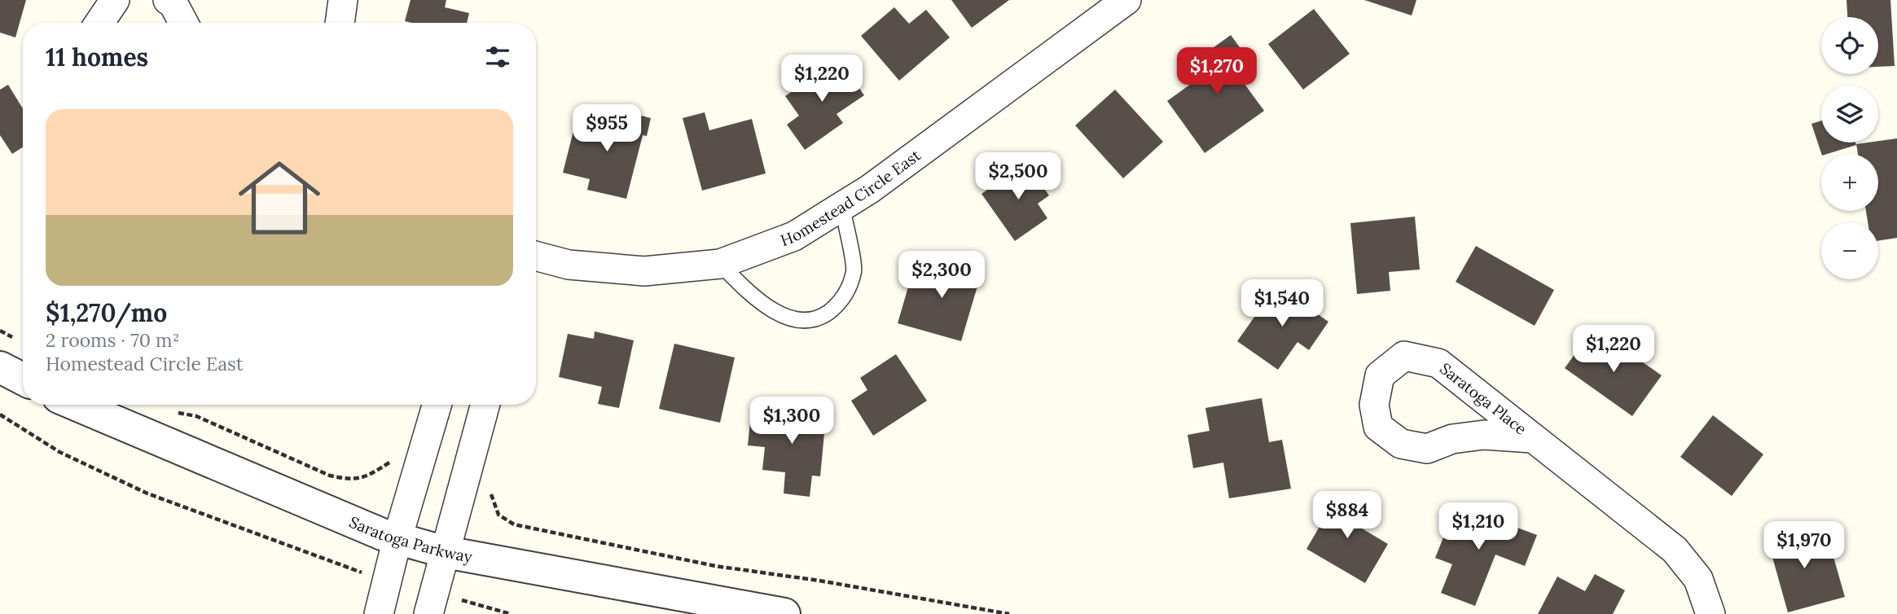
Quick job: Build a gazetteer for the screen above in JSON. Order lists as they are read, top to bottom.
{
  "streets": {
    "street": ["Homestead Circle East", "Saratoga Place", "Saratoga Parkway"]
  },
  "page": {
    "map_buttons": ["+", "−"],
    "heading": "11 homes",
    "price": [
      "$1,270",
      "$1,220",
      "$955",
      "$2,500",
      "$2,300",
      "$1,540",
      "$1,220",
      "$1,300",
      "$884",
      "$1,210",
      "$1,970"
    ],
    "list": [
      {
        "name": "$1,270/mo",
        "note": "2 rooms · 70 m² · Homestead Circle East"
      }
    ]
  }
}
